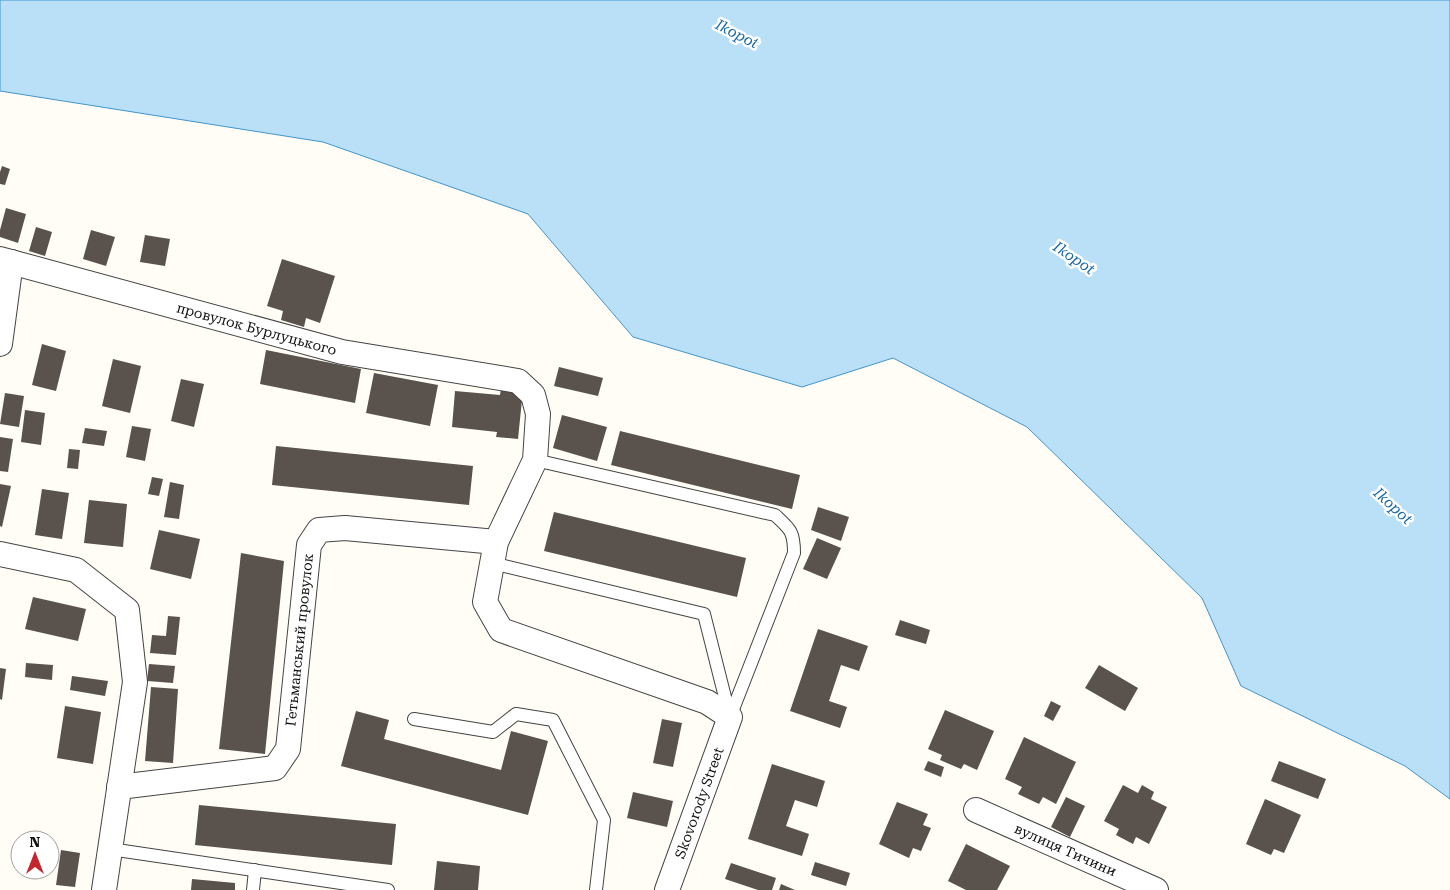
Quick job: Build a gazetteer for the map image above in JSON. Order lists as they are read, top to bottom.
{
  "streets": {
    "street": [
      "провулок Бурлуцького",
      "Гетьманський провулок",
      "Skovorody Street",
      "вулиця Тичини"
    ]
  },
  "water": ["Ikopot"],
  "north": "top"
}
